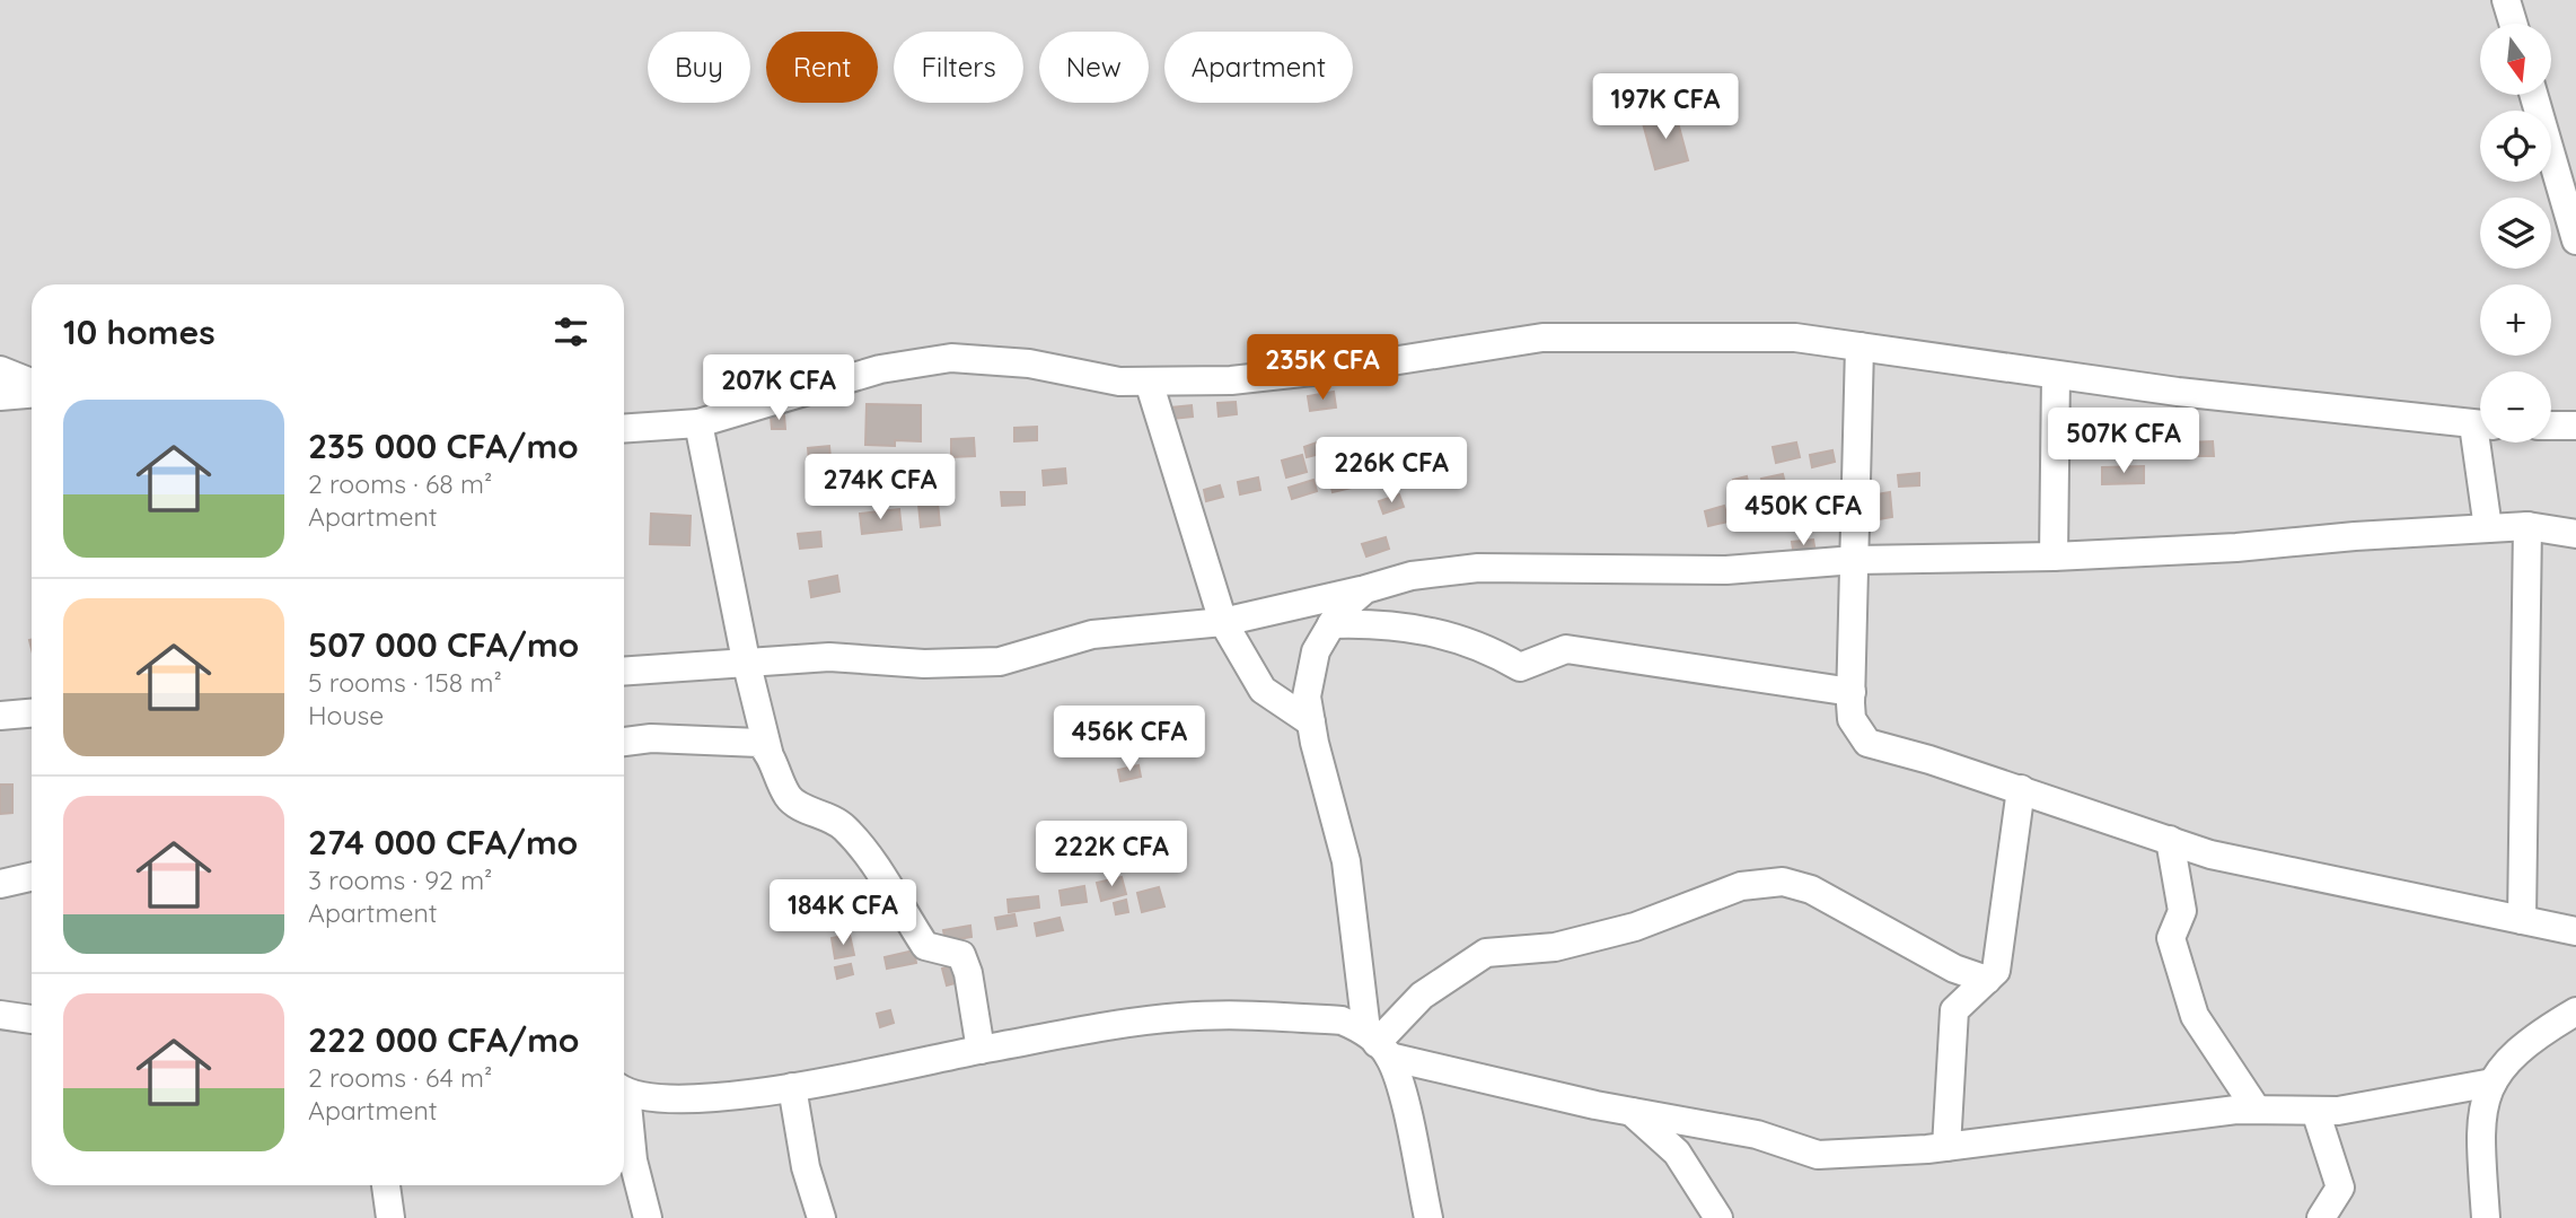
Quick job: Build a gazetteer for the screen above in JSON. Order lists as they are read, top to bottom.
{
  "north": "bottom",
  "page": {
    "map_buttons": ["+", "−"],
    "chip": [
      "Buy",
      "Rent",
      "Filters",
      "New",
      "Apartment"
    ],
    "price": [
      "197K CFA",
      "235K CFA",
      "207K CFA",
      "507K CFA",
      "226K CFA",
      "274K CFA",
      "450K CFA",
      "456K CFA",
      "222K CFA",
      "184K CFA"
    ],
    "heading": "10 homes",
    "list": [
      {
        "name": "235 000 CFA/mo",
        "note": "2 rooms · 68 m² · Apartment"
      },
      {
        "name": "507 000 CFA/mo",
        "note": "5 rooms · 158 m² · House"
      },
      {
        "name": "274 000 CFA/mo",
        "note": "3 rooms · 92 m² · Apartment"
      },
      {
        "name": "222 000 CFA/mo",
        "note": "2 rooms · 64 m² · Apartment"
      }
    ]
  }
}
